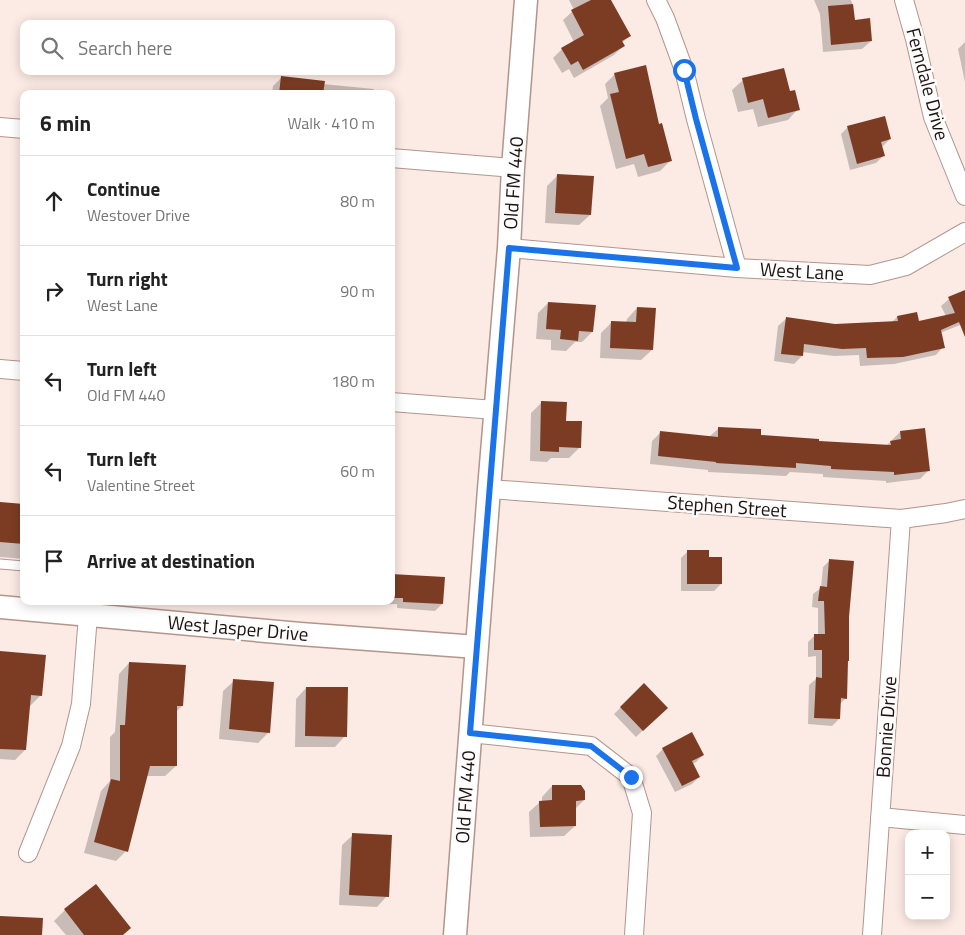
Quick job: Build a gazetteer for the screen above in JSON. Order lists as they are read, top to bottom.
{
  "streets": {
    "street": [
      "Ferndale Drive",
      "Old FM 440",
      "West Lane",
      "Stephen Street",
      "West Jasper Drive",
      "Bonnie Drive"
    ]
  },
  "crossings": [
    ["Old FM 440", "West Lane"],
    ["Old FM 440", "Stephen Street"],
    ["Old FM 440", "West Jasper Drive"],
    ["Stephen Street", "Bonnie Drive"]
  ],
  "page": {
    "search": "Search here",
    "heading": ["6 min", "Walk · 410 m"],
    "list": [
      ["Continue", "Westover Drive", "80 m"],
      ["Turn right", "West Lane", "90 m"],
      ["Turn left", "Old FM 440", "180 m"],
      ["Turn left", "Valentine Street", "60 m"],
      "Arrive at destination"
    ],
    "map_buttons": ["+", "−"]
  }
}
